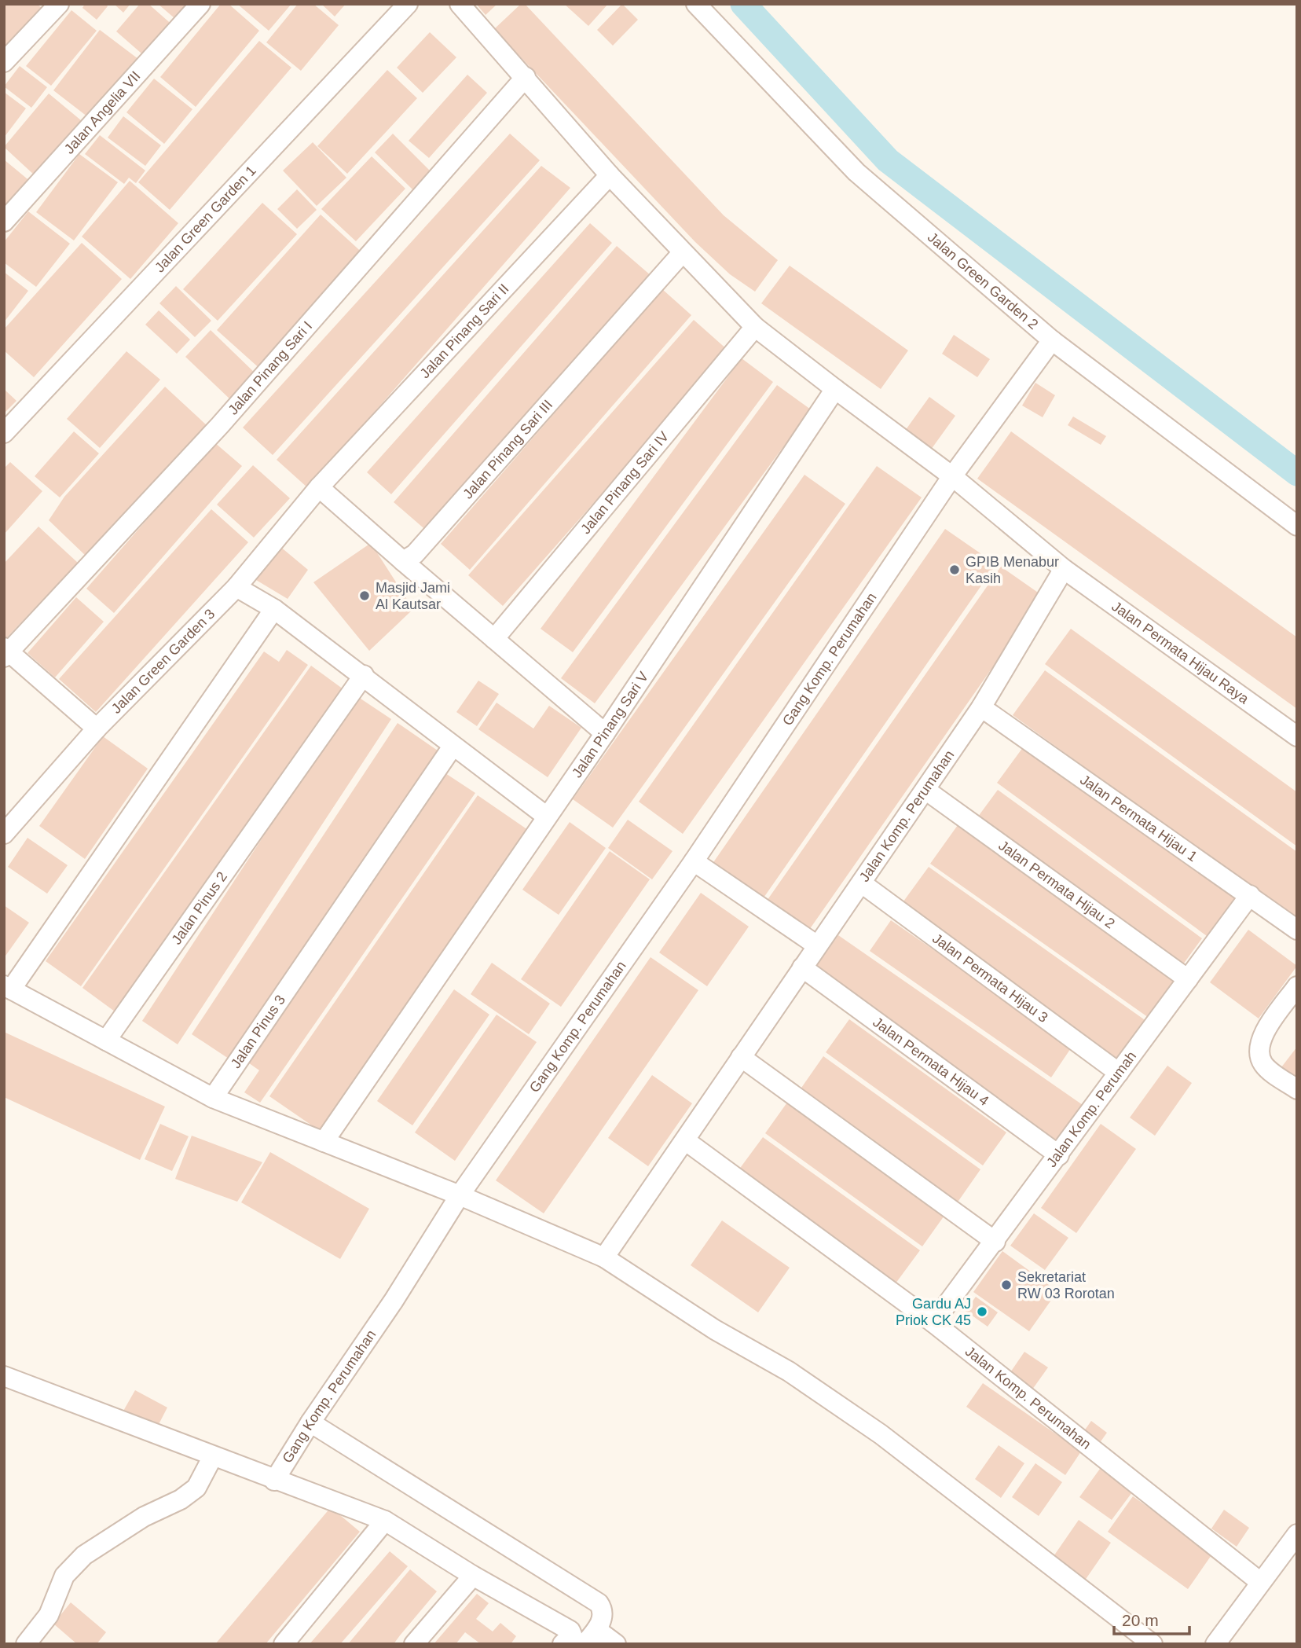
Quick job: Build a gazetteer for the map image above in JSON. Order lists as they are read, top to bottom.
{
  "streets": {
    "street": [
      "Jalan Angelia VII",
      "Jalan Green Garden 1",
      "Jalan Green Garden 2",
      "Jalan Pinang Sari II",
      "Jalan Pinang Sari I",
      "Jalan Pinang Sari III",
      "Jalan Pinang Sari IV",
      "Jalan Permata Hijau Raya",
      "Gang Komp. Perumahan",
      "Jalan Green Garden 3",
      "Jalan Pinang Sari V",
      "Jalan Komp. Perumahan",
      "Jalan Permata Hijau 1",
      "Jalan Permata Hijau 2",
      "Jalan Pinus 2",
      "Jalan Permata Hijau 3",
      "Jalan Pinus 3",
      "Jalan Permata Hijau 4",
      "Jalan Komp. Perumah"
    ]
  },
  "crossings": [
    ["Jalan Green Garden 2", "Gang Komp. Perumahan"],
    ["Jalan Pinang Sari II", "Jalan Green Garden 3"],
    ["Jalan Permata Hijau Raya", "Jalan Komp. Perumahan"],
    ["Jalan Komp. Perumahan", "Jalan Permata Hijau 1"],
    ["Jalan Komp. Perumahan", "Jalan Permata Hijau 2"],
    ["Jalan Komp. Perumahan", "Jalan Permata Hijau 3"],
    ["Jalan Komp. Perumahan", "Jalan Permata Hijau 4"],
    ["Jalan Komp. Perumahan", "Jalan Komp. Perumah"],
    ["Jalan Permata Hijau 1", "Jalan Komp. Perumah"],
    ["Jalan Permata Hijau 2", "Jalan Komp. Perumah"],
    ["Jalan Permata Hijau 3", "Jalan Komp. Perumah"],
    ["Jalan Permata Hijau 4", "Jalan Komp. Perumah"]
  ],
  "places": [
    "GPIB Menabur Kasih",
    "Masjid Jami Al Kautsar",
    "Sekretariat RW 03 Rorotan",
    "Gardu AJ Priok CK 45"
  ],
  "scale_bar": "20 m"
}
